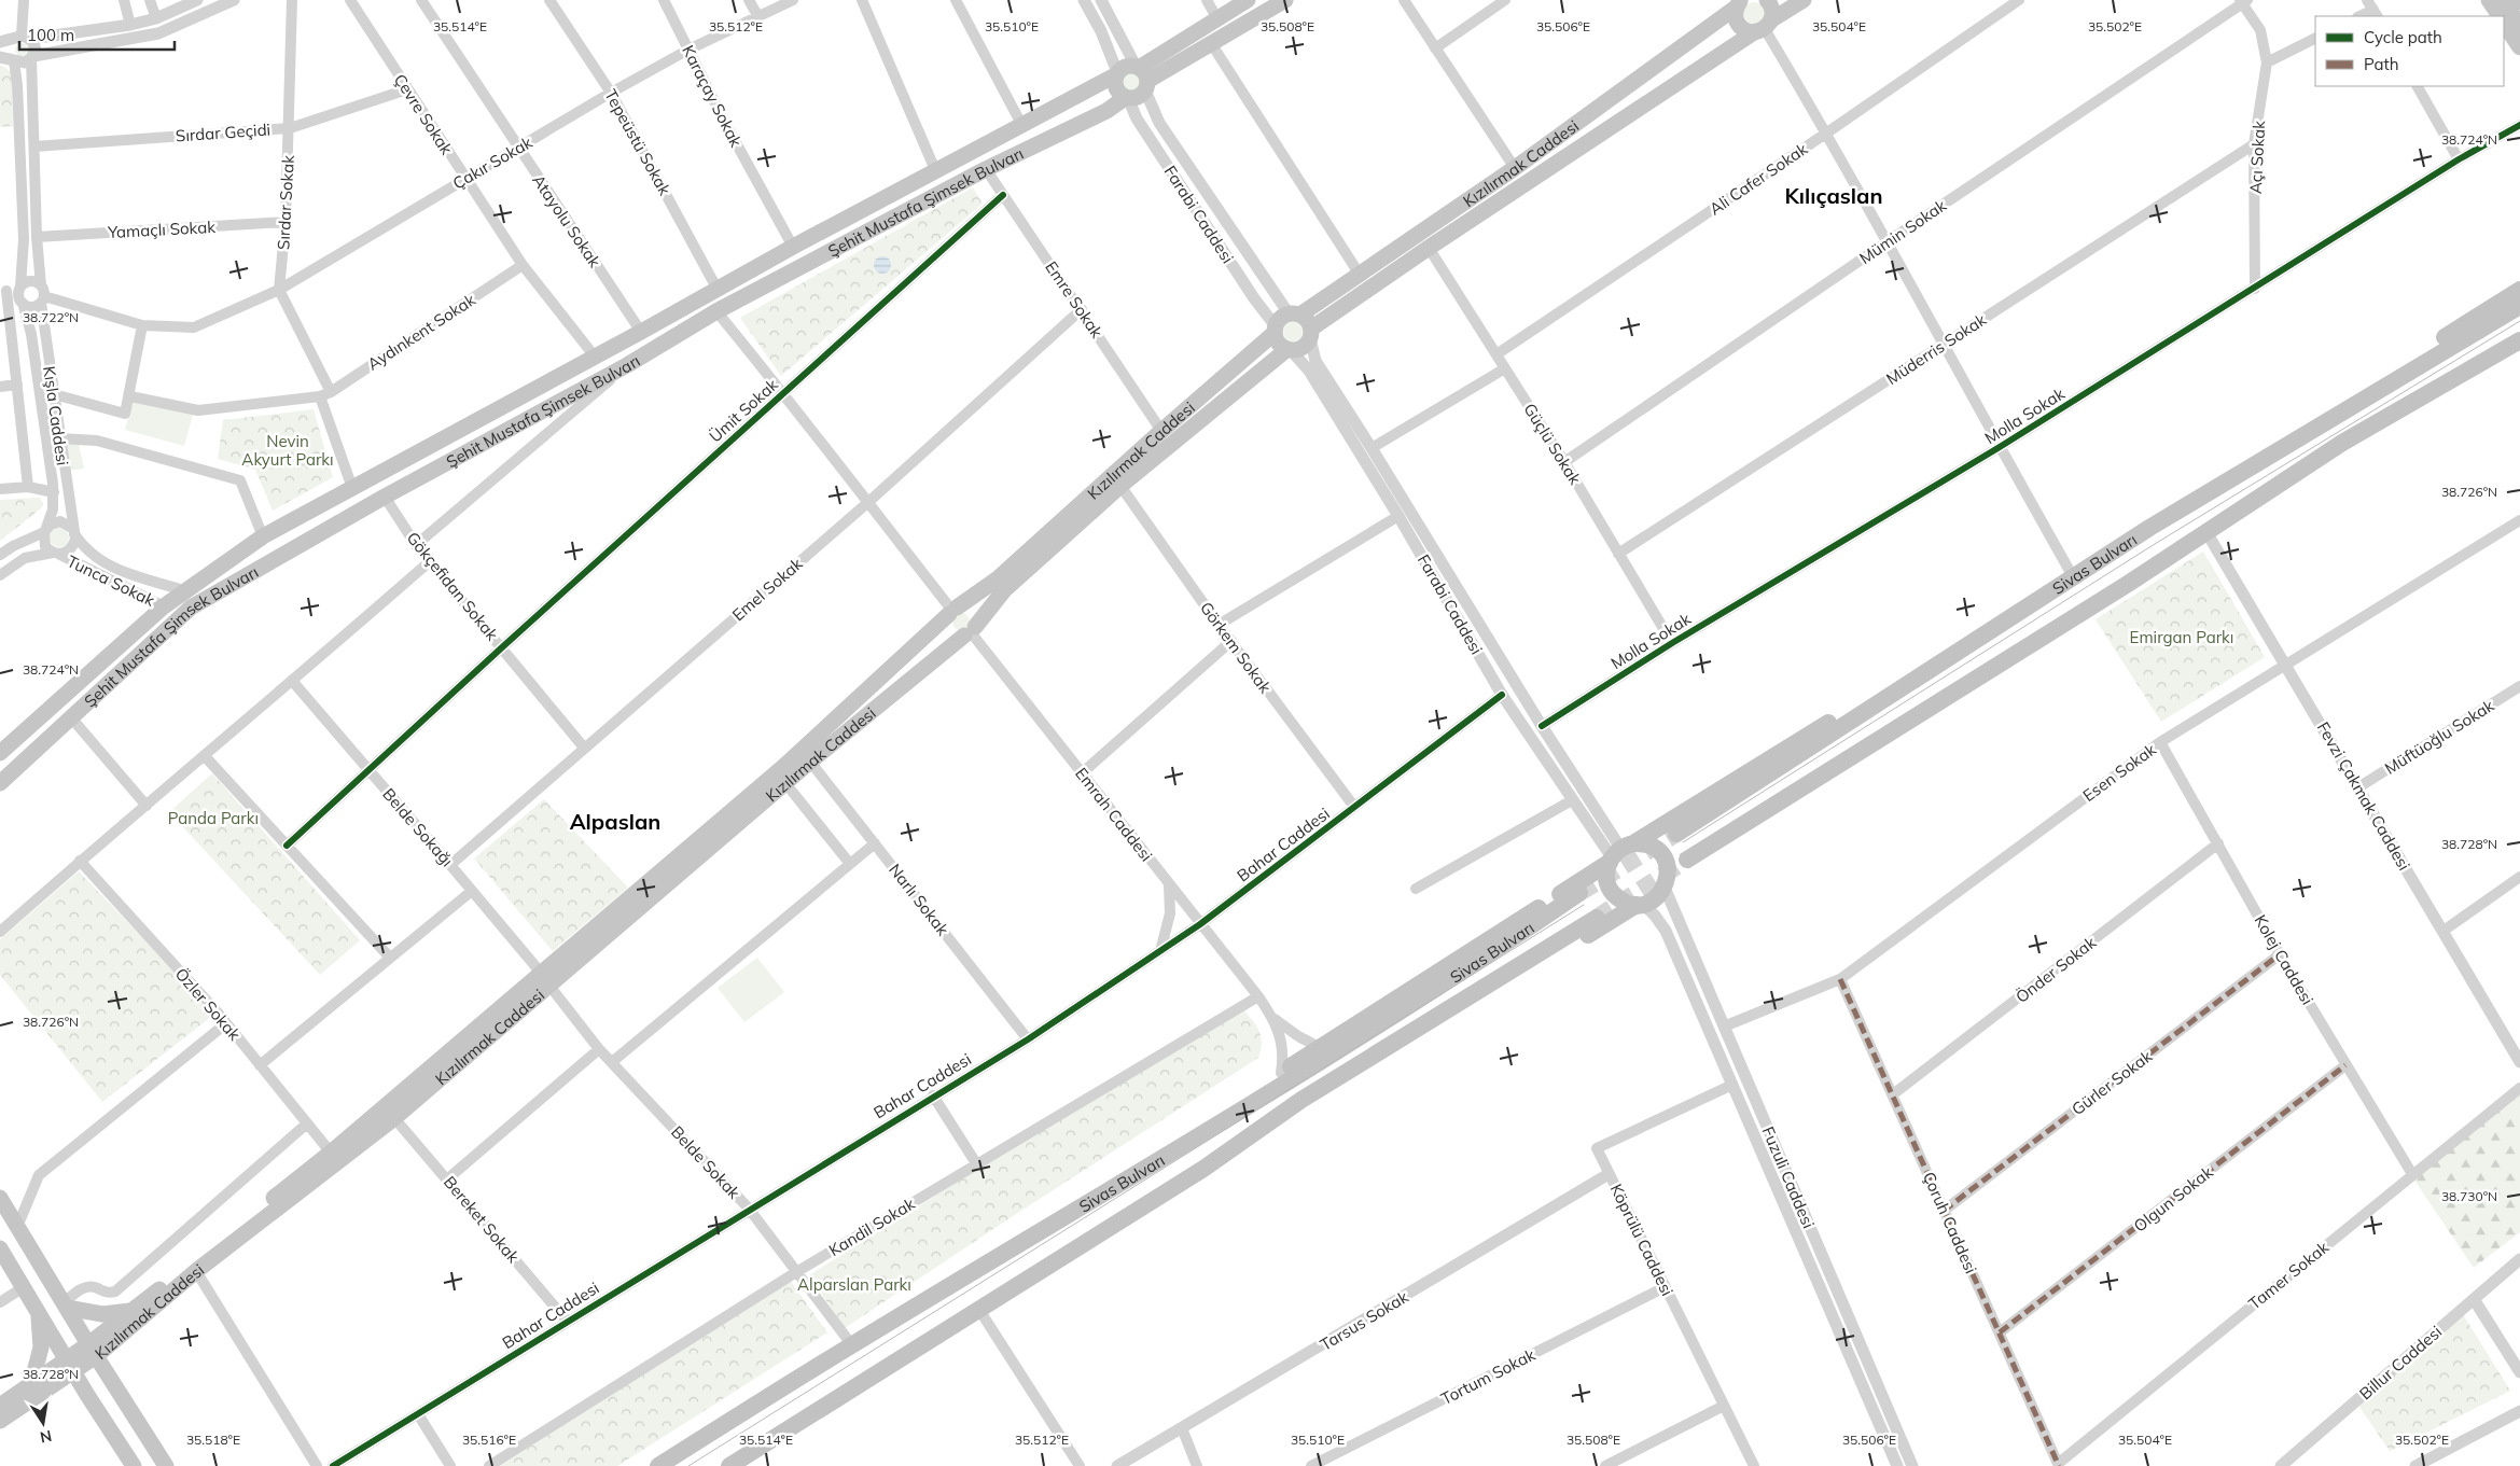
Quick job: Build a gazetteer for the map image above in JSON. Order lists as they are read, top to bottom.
{
  "streets": {
    "highway": ["Sivas Bulvarı"],
    "main road": ["Kızılırmak Caddesi", "Şehit Mustafa Şimsek Bulvarı"],
    "street": [
      "Karaçay Sokak",
      "Çevre Sokak",
      "Sırdar Geçidi",
      "Tepeüstü Sokak",
      "Açı Sokak",
      "Çakır Sokak",
      "Ali Cafer Sokak",
      "Sırdar Sokak",
      "Farabi Caddesi",
      "Atayolu Sokak",
      "Yamaçlı Sokak",
      "Mümin Sokak",
      "Emre Sokak",
      "Aydınkent Sokak",
      "Müderris Sokak",
      "Ümit Sokak",
      "Kışla Caddesi",
      "Molla Sokak",
      "Güçlü Sokak",
      "Tunca Sokak",
      "Gökçefidan Sokak",
      "Emel Sokak",
      "Görkem Sokak",
      "Müftüoğlu Sokak",
      "Esen Sokak",
      "Fevzi Çakmak Caddesi",
      "Emrah Caddesi",
      "Belde Sokağı",
      "Bahar Caddesi",
      "Narlı Sokak",
      "Kolej Caddesi",
      "Önder Sokak",
      "Özler Sokak",
      "Gürler Sokak",
      "Belde Sokak",
      "Fuzuli Caddesi",
      "Olgun Sokak",
      "Bereket Sokak",
      "Çoruh Caddesi",
      "Kandil Sokak",
      "Köprülü Caddesi",
      "Tamer Sokak",
      "Tarsus Sokak",
      "Billur Caddesi",
      "Tortum Sokak"
    ]
  },
  "crossings": [
    ["Karaçay Sokak", "Çakır Sokak"],
    ["Karaçay Sokak", "Şehit Mustafa Şimsek Bulvarı"],
    ["Çevre Sokak", "Sırdar Geçidi"],
    ["Çevre Sokak", "Çakır Sokak"],
    ["Çevre Sokak", "Şehit Mustafa Şimsek Bulvarı"],
    ["Çevre Sokak", "Aydınkent Sokak"],
    ["Sırdar Geçidi", "Sırdar Sokak"],
    ["Sırdar Geçidi", "Kışla Caddesi"],
    ["Tepeüstü Sokak", "Çakır Sokak"],
    ["Tepeüstü Sokak", "Şehit Mustafa Şimsek Bulvarı"],
    ["Açı Sokak", "Mümin Sokak"],
    ["Açı Sokak", "Müderris Sokak"],
    ["Açı Sokak", "Molla Sokak"],
    ["Çakır Sokak", "Sırdar Sokak"],
    ["Çakır Sokak", "Atayolu Sokak"],
    ["Kızılırmak Caddesi", "Farabi Caddesi"],
    ["Kızılırmak Caddesi", "Emre Sokak"],
    ["Kızılırmak Caddesi", "Güçlü Sokak"],
    ["Kızılırmak Caddesi", "Görkem Sokak"],
    ["Kızılırmak Caddesi", "Emrah Caddesi"],
    ["Kızılırmak Caddesi", "Belde Sokağı"],
    ["Kızılırmak Caddesi", "Narlı Sokak"],
    ["Kızılırmak Caddesi", "Özler Sokak"],
    ["Kızılırmak Caddesi", "Belde Sokak"],
    ["Kızılırmak Caddesi", "Bereket Sokak"],
    ["Ali Cafer Sokak", "Güçlü Sokak"],
    ["Şehit Mustafa Şimsek Bulvarı", "Farabi Caddesi"],
    ["Şehit Mustafa Şimsek Bulvarı", "Atayolu Sokak"],
    ["Şehit Mustafa Şimsek Bulvarı", "Emre Sokak"],
    ["Şehit Mustafa Şimsek Bulvarı", "Tunca Sokak"],
    ["Şehit Mustafa Şimsek Bulvarı", "Gökçefidan Sokak"],
    ["Sırdar Sokak", "Yamaçlı Sokak"],
    ["Farabi Caddesi", "Molla Sokak"],
    ["Farabi Caddesi", "Bahar Caddesi"],
    ["Farabi Caddesi", "Fuzuli Caddesi"],
    ["Yamaçlı Sokak", "Kışla Caddesi"],
    ["Mümin Sokak", "Güçlü Sokak"],
    ["Emre Sokak", "Ümit Sokak"],
    ["Emre Sokak", "Emel Sokak"],
    ["Müderris Sokak", "Güçlü Sokak"],
    ["Ümit Sokak", "Gökçefidan Sokak"],
    ["Ümit Sokak", "Belde Sokağı"],
    ["Kışla Caddesi", "Tunca Sokak"],
    ["Molla Sokak", "Güçlü Sokak"],
    ["Sivas Bulvarı", "Fevzi Çakmak Caddesi"],
    ["Sivas Bulvarı", "Belde Sokak"],
    ["Gökçefidan Sokak", "Emel Sokak"],
    ["Emel Sokak", "Belde Sokağı"],
    ["Görkem Sokak", "Bahar Caddesi"],
    ["Müftüoğlu Sokak", "Fevzi Çakmak Caddesi"],
    ["Esen Sokak", "Fevzi Çakmak Caddesi"],
    ["Esen Sokak", "Kolej Caddesi"],
    ["Esen Sokak", "Fuzuli Caddesi"],
    ["Esen Sokak", "Çoruh Caddesi"],
    ["Emrah Caddesi", "Bahar Caddesi"],
    ["Emrah Caddesi", "Kandil Sokak"],
    ["Belde Sokağı", "Belde Sokak"],
    ["Bahar Caddesi", "Narlı Sokak"],
    ["Bahar Caddesi", "Belde Sokak"],
    ["Bahar Caddesi", "Bereket Sokak"],
    ["Kolej Caddesi", "Önder Sokak"],
    ["Kolej Caddesi", "Gürler Sokak"],
    ["Kolej Caddesi", "Olgun Sokak"],
    ["Kolej Caddesi", "Tamer Sokak"],
    ["Önder Sokak", "Çoruh Caddesi"],
    ["Gürler Sokak", "Çoruh Caddesi"],
    ["Belde Sokak", "Kandil Sokak"],
    ["Fuzuli Caddesi", "Köprülü Caddesi"],
    ["Olgun Sokak", "Çoruh Caddesi"],
    ["Çoruh Caddesi", "Tamer Sokak"],
    ["Köprülü Caddesi", "Tarsus Sokak"],
    ["Köprülü Caddesi", "Tortum Sokak"]
  ],
  "districts": ["Kılıçaslan", "Alpaslan"],
  "parks": [
    "Nevin Akyurt Parkı",
    "Emirgan Parkı",
    "Panda Parkı",
    "Alparslan Parkı"
  ],
  "legend": ["Cycle path", "Path"],
  "scale_bar": "100 m",
  "north": "bottom",
  "coordinates": [
    "35.514°E",
    "35.512°E",
    "35.510°E",
    "35.508°E",
    "35.506°E",
    "35.504°E",
    "35.502°E",
    "38.724°N",
    "38.722°N",
    "38.726°N",
    "38.728°N",
    "38.730°N",
    "35.518°E",
    "35.516°E"
  ]
}
